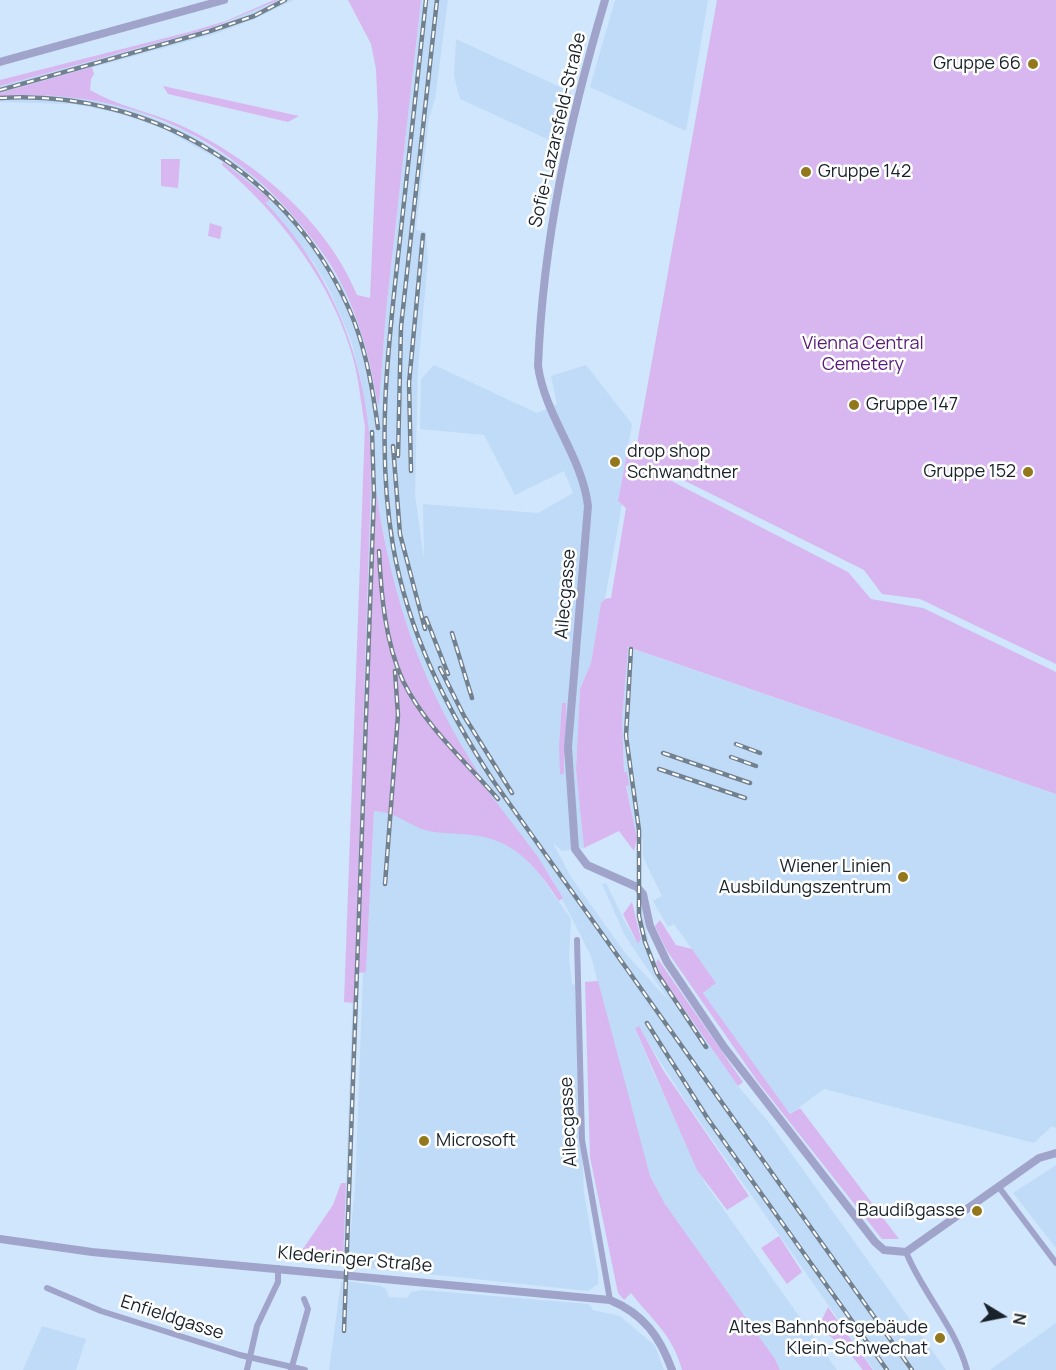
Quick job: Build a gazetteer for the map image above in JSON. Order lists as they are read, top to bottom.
{
  "streets": {
    "street": [
      "Sofie-Lazarsfeld-Straße",
      "Ailecgasse",
      "Klederinger Straße",
      "Enfieldgasse"
    ]
  },
  "crossings": [
    ["Sofie-Lazarsfeld-Straße", "Ailecgasse"],
    ["Ailecgasse", "Klederinger Straße"]
  ],
  "parks": ["Vienna Central Cemetery"],
  "places": [
    "Gruppe 66",
    "Gruppe 142",
    "Gruppe 147",
    "drop shop Schwandtner",
    "Gruppe 152",
    "Wiener Linien Ausbildungszentrum",
    "Microsoft",
    "Baudißgasse",
    "Altes Bahnhofsgebäude Klein-Schwechat"
  ],
  "north": "right"
}
